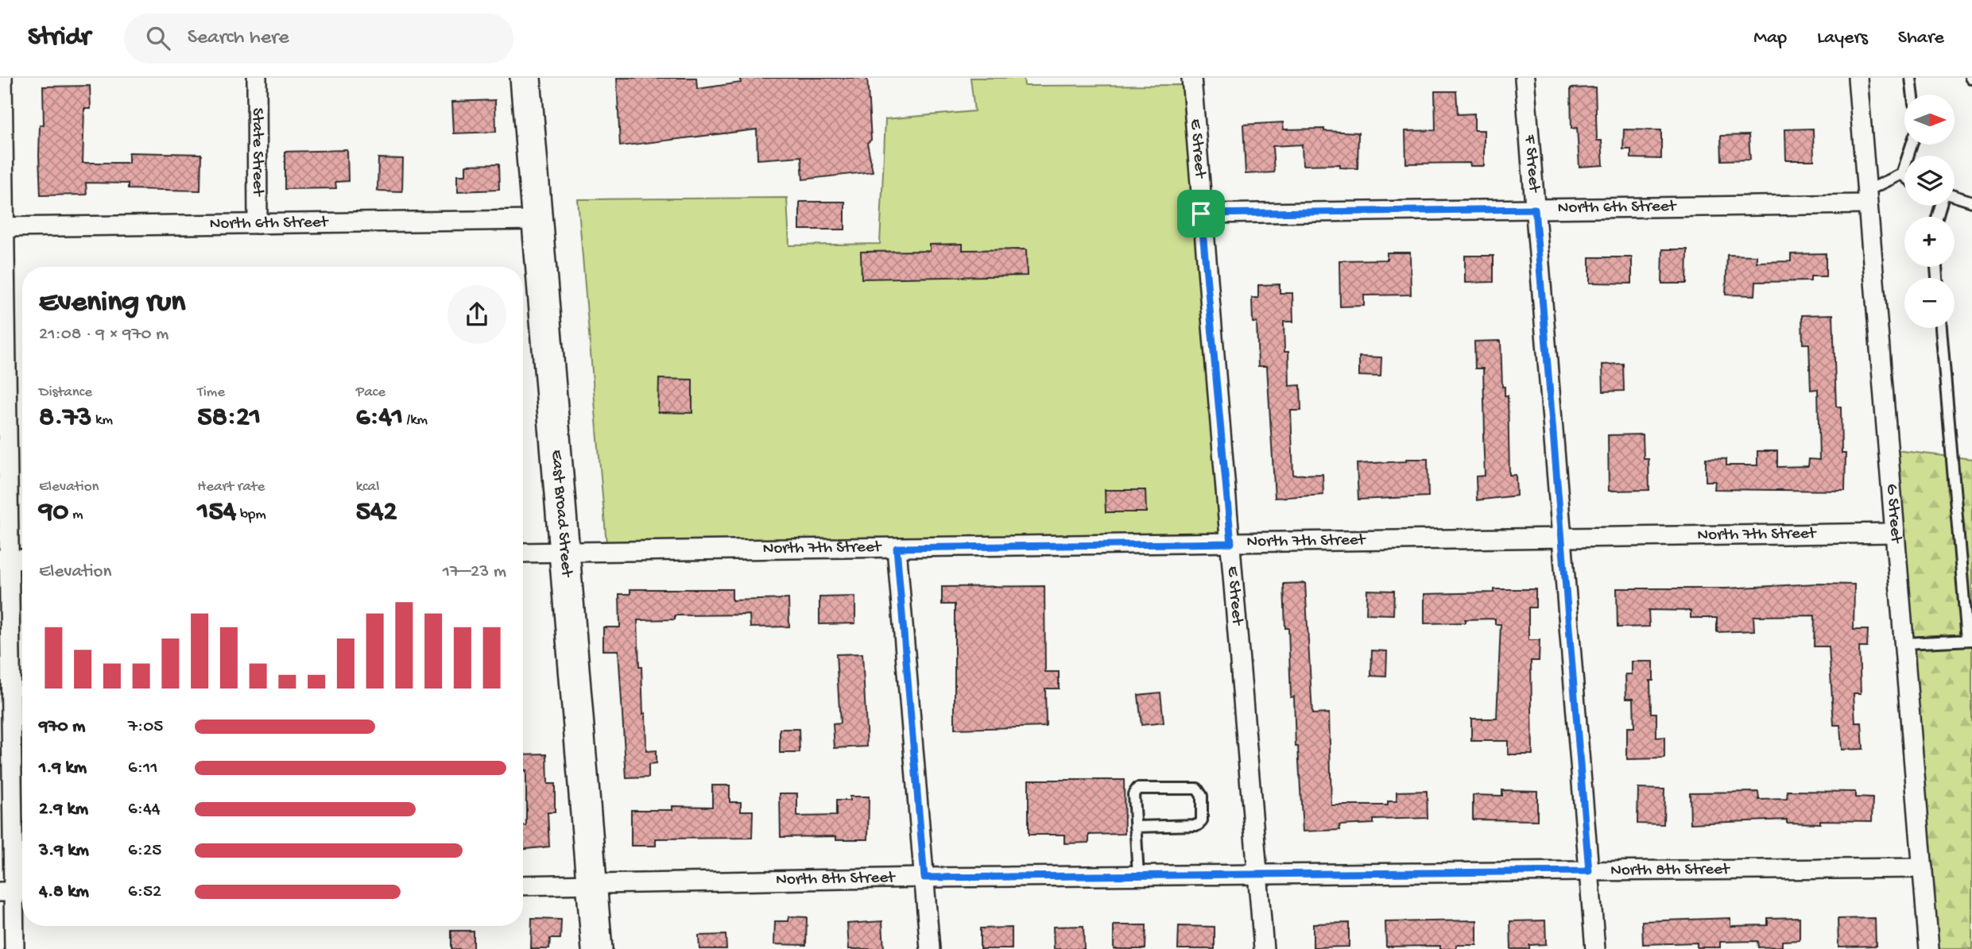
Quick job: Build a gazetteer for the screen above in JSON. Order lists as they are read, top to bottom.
{
  "streets": {
    "main road": ["East Broad Street"],
    "street": [
      "E Street",
      "State Street",
      "F Street",
      "North 6th Street",
      "G Street",
      "North 7th Street",
      "North 8th Street"
    ]
  },
  "crossings": [
    ["E Street", "North 6th Street"],
    ["E Street", "North 7th Street"],
    ["E Street", "North 8th Street"],
    ["State Street", "North 6th Street"],
    ["F Street", "North 6th Street"],
    ["F Street", "North 7th Street"],
    ["F Street", "North 8th Street"],
    ["North 6th Street", "East Broad Street"],
    ["North 6th Street", "G Street"],
    ["East Broad Street", "North 7th Street"],
    ["East Broad Street", "North 8th Street"],
    ["G Street", "North 7th Street"],
    ["G Street", "North 8th Street"]
  ],
  "north": "right",
  "page": {
    "header": "Stridr",
    "search": "Search here",
    "nav": ["Map", "Layers", "Share"],
    "map_buttons": ["+", "−"],
    "heading": ["Evening run", "21:08 · 9 × 970 m"],
    "stats": [
      ["Distance", "8.73 km"],
      ["Time", "58:21"],
      ["Pace", "6:41 /km"],
      ["Elevation", "90 m"],
      ["Heart rate", "154 bpm"],
      ["kcal", "542"]
    ],
    "chart": ["Elevation", "17–23 m"],
    "list": [
      {
        "name": "970 m",
        "note": "7:05"
      },
      {
        "name": "1.9 km",
        "note": "6:11"
      },
      {
        "name": "2.9 km",
        "note": "6:44"
      },
      {
        "name": "3.9 km",
        "note": "6:25"
      },
      {
        "name": "4.8 km",
        "note": "6:52"
      }
    ]
  }
}
